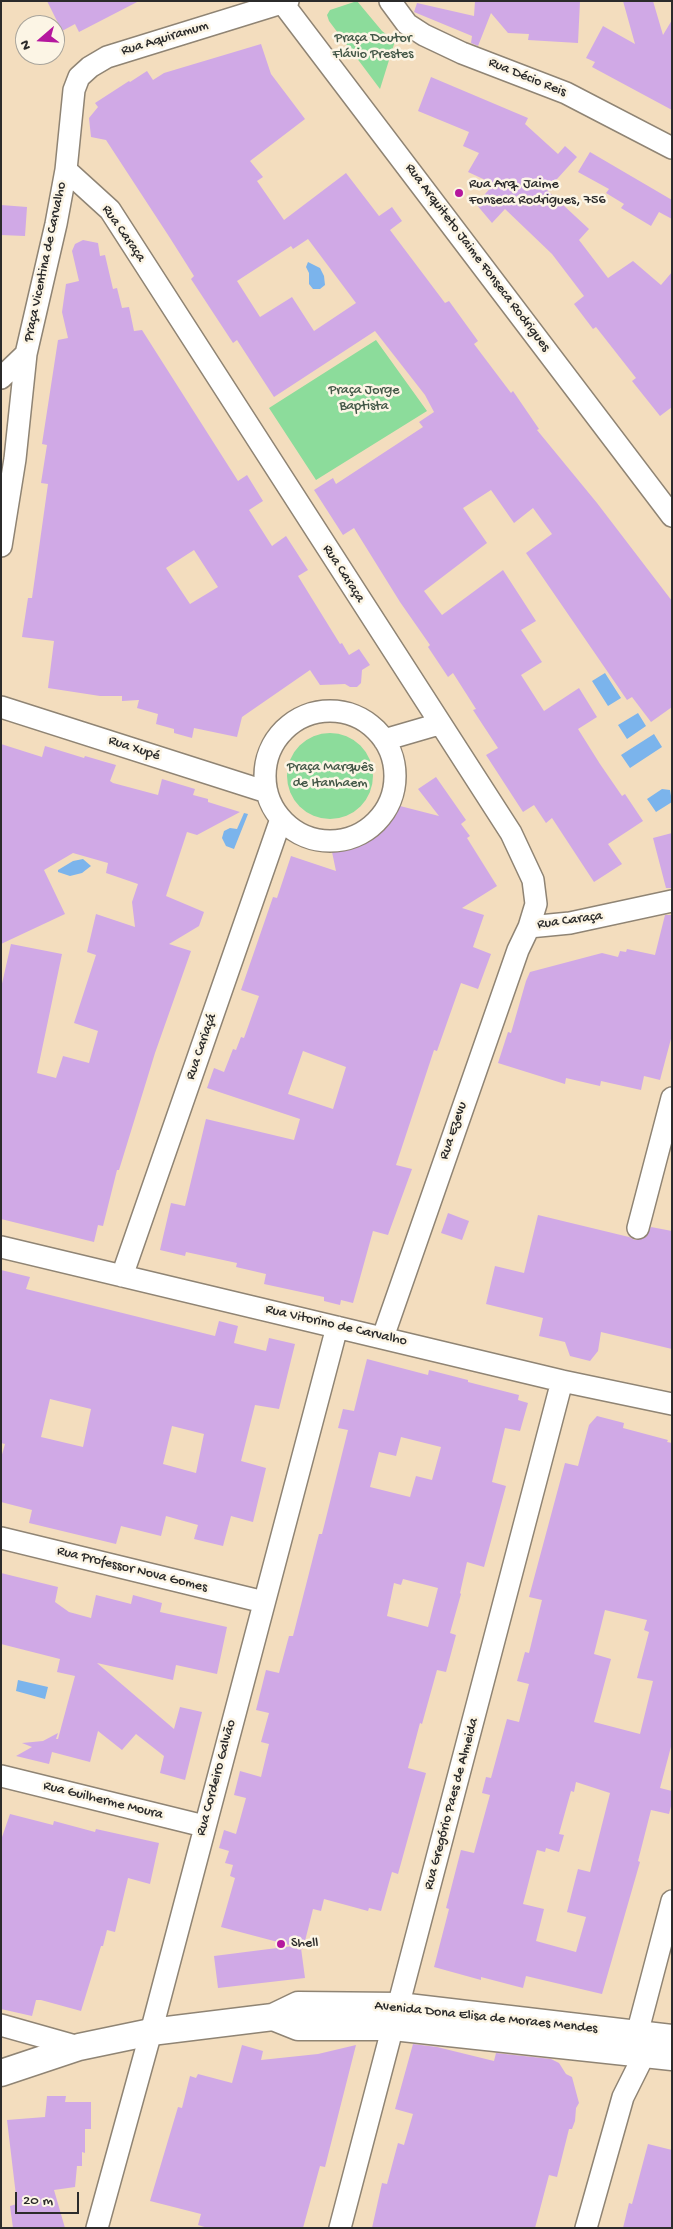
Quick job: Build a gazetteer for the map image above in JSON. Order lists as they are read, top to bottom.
{
  "streets": {
    "street": [
      "Rua Aquiramum",
      "Rua Décio Reis",
      "Rua Caraça",
      "Rua Arquiteto Jaime Fonseca Rodrigues",
      "Praça Vicentina de Carvalho",
      "Rua Xupé",
      "Rua Cariaçá",
      "Rua Ezevu",
      "Rua Vitorino de Carvalho",
      "Rua Professor Nova Gomes",
      "Rua Cordeiro Galvão",
      "Rua Guilherme Moura",
      "Rua Gregório Paes de Almeida",
      "Avenida Dona Elisa de Moraes Mendes"
    ]
  },
  "crossings": [
    ["Rua Aquiramum", "Rua Caraça"],
    ["Rua Aquiramum", "Rua Arquiteto Jaime Fonseca Rodrigues"],
    ["Rua Aquiramum", "Praça Vicentina de Carvalho"],
    ["Rua Caraça", "Praça Vicentina de Carvalho"],
    ["Rua Caraça", "Rua Ezevu"],
    ["Rua Xupé", "Rua Cariaçá"],
    ["Rua Cariaçá", "Rua Vitorino de Carvalho"],
    ["Rua Ezevu", "Rua Vitorino de Carvalho"],
    ["Rua Vitorino de Carvalho", "Rua Cordeiro Galvão"],
    ["Rua Vitorino de Carvalho", "Rua Gregório Paes de Almeida"],
    ["Rua Professor Nova Gomes", "Rua Cordeiro Galvão"],
    ["Rua Cordeiro Galvão", "Rua Guilherme Moura"],
    ["Rua Cordeiro Galvão", "Avenida Dona Elisa de Moraes Mendes"],
    ["Rua Gregório Paes de Almeida", "Avenida Dona Elisa de Moraes Mendes"]
  ],
  "parks": ["Praça Doutor Flávio Prestes", "Praça Jorge Baptista", "Praça Marquês de Itanhaem"],
  "places": ["Rua Arq. Jaime Fonseca Rodrigues, 756", "Shell"],
  "scale_bar": "20 m",
  "north": "left"
}
